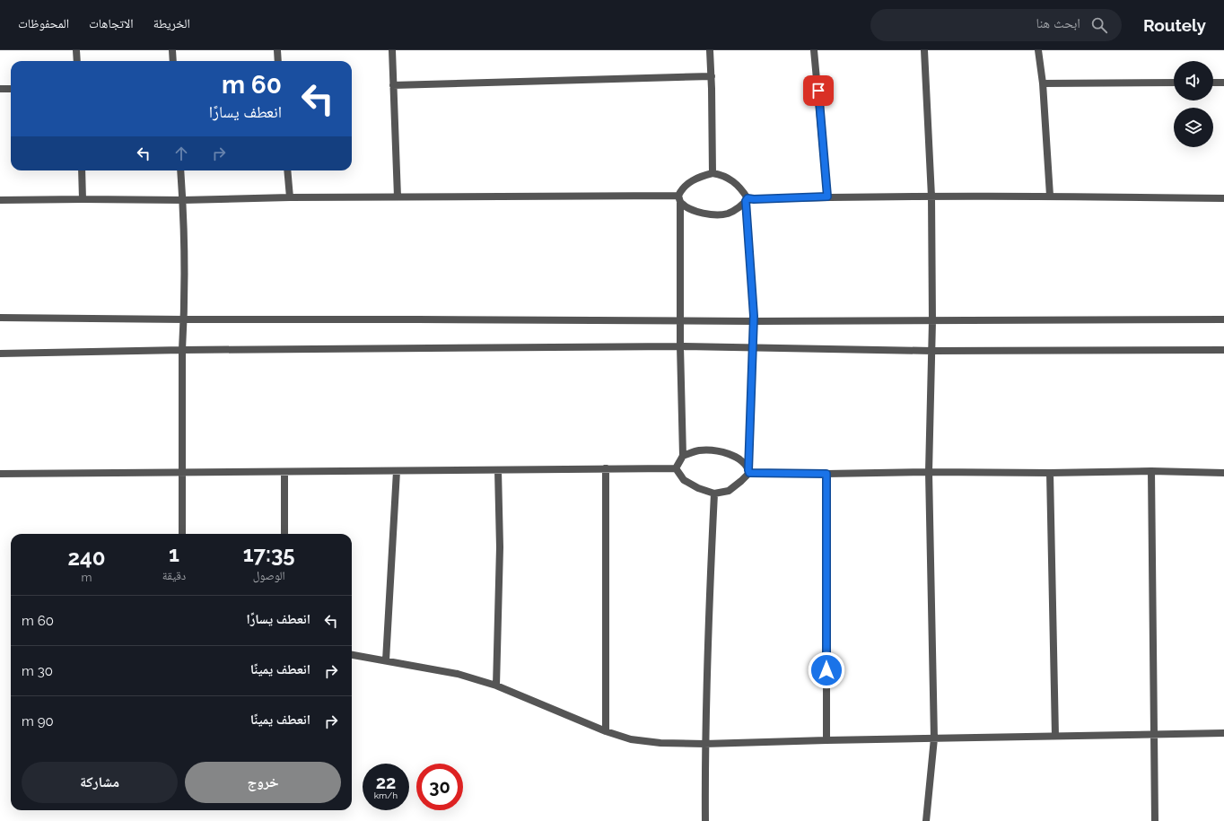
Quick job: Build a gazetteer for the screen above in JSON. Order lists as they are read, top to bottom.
{
  "page": {
    "header": "Routely",
    "search": "ابحث هنا",
    "nav": ["الخريطة", "الاتجاهات", "المحفوظات"],
    "turn": ["60 m", "انعطف يسارًا"],
    "eta": [
      "17:35",
      "الوصول",
      "1",
      "دقيقة",
      "240",
      "m"
    ],
    "list": [
      {
        "name": "انعطف يسارًا",
        "value": "60 m"
      },
      {
        "name": "انعطف يمينًا",
        "value": "30 m"
      },
      {
        "name": "انعطف يمينًا",
        "value": "90 m"
      }
    ],
    "buttons": ["خروج", "مشاركة"],
    "speed": "22 km/h",
    "limit": "30"
  }
}
